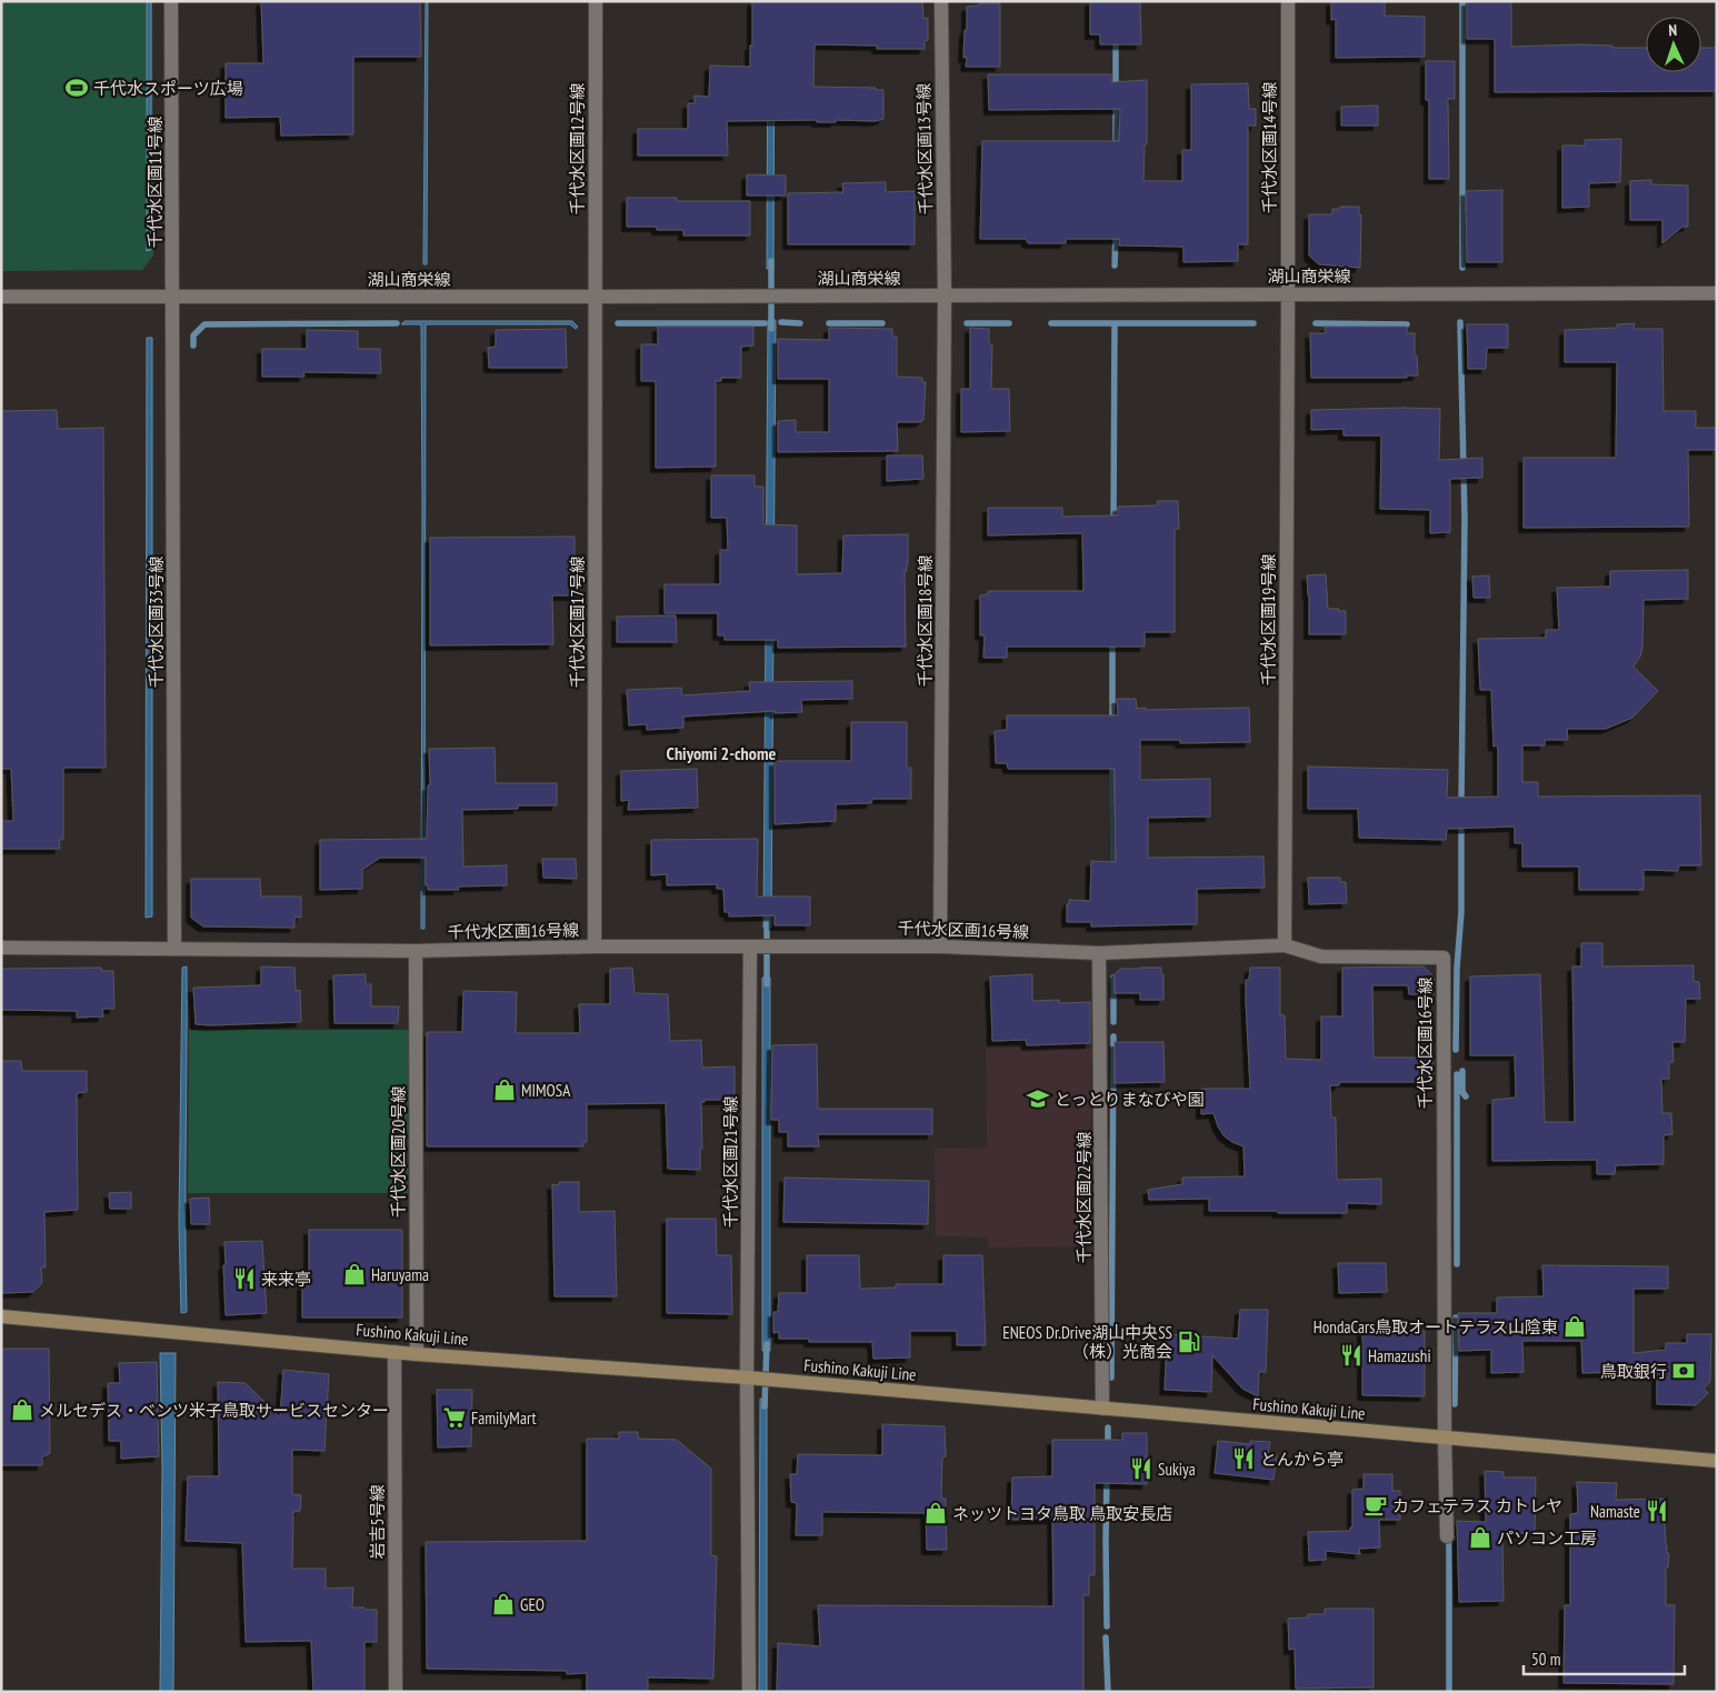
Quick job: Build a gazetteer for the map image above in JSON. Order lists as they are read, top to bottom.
{
  "streets": {
    "main road": ["Fushino Kakuji Line"],
    "street": [
      "千代水区画14号線",
      "千代水区画12号線",
      "千代水区画13号線",
      "千代水区画11号線",
      "湖山商栄線",
      "千代水区画19号線",
      "千代水区画18号線",
      "千代水区画33号線",
      "千代水区画17号線",
      "千代水区画16号線",
      "千代水区画20号線",
      "千代水区画21号線",
      "千代水区画22号線",
      "岩吉5号線"
    ]
  },
  "crossings": [
    ["千代水区画14号線", "湖山商栄線"],
    ["千代水区画14号線", "千代水区画19号線"],
    ["千代水区画12号線", "湖山商栄線"],
    ["千代水区画12号線", "千代水区画17号線"],
    ["千代水区画13号線", "湖山商栄線"],
    ["千代水区画13号線", "千代水区画18号線"],
    ["千代水区画11号線", "湖山商栄線"],
    ["千代水区画11号線", "千代水区画33号線"],
    ["湖山商栄線", "千代水区画19号線"],
    ["湖山商栄線", "千代水区画18号線"],
    ["湖山商栄線", "千代水区画33号線"],
    ["湖山商栄線", "千代水区画17号線"],
    ["千代水区画19号線", "千代水区画16号線"],
    ["千代水区画18号線", "千代水区画16号線"],
    ["千代水区画33号線", "千代水区画16号線"],
    ["千代水区画17号線", "千代水区画16号線"],
    ["千代水区画16号線", "千代水区画20号線"],
    ["千代水区画16号線", "千代水区画21号線"],
    ["千代水区画16号線", "千代水区画22号線"],
    ["千代水区画16号線", "Fushino Kakuji Line"],
    ["千代水区画20号線", "Fushino Kakuji Line"],
    ["千代水区画21号線", "Fushino Kakuji Line"],
    ["千代水区画22号線", "Fushino Kakuji Line"],
    ["Fushino Kakuji Line", "岩吉5号線"]
  ],
  "districts": ["Chiyomi 2-chome"],
  "places": {
    "sports": ["千代水スポーツ広場"],
    "shop": [
      "MIMOSA",
      "Haruyama",
      "HondaCars鳥取オートテラス山陰東",
      "メルセデス・ベンツ米子鳥取サービスセンター",
      "ネッツトヨタ鳥取 鳥取安長店",
      "パソコン工房",
      "GEO"
    ],
    "school or university": ["とっとりまなびや園"],
    "restaurant": [
      "来来亭",
      "Hamazushi",
      "とんから亭",
      "Sukiya",
      "Namaste"
    ],
    "fuel station": ["ENEOS Dr.Drive湖山中央SS （株）光商会"],
    "bank": ["鳥取銀行"],
    "supermarket": ["FamilyMart"],
    "cafe": ["カフェテラス カトレヤ"]
  },
  "scale_bar": "50 m",
  "north": "top"
}
